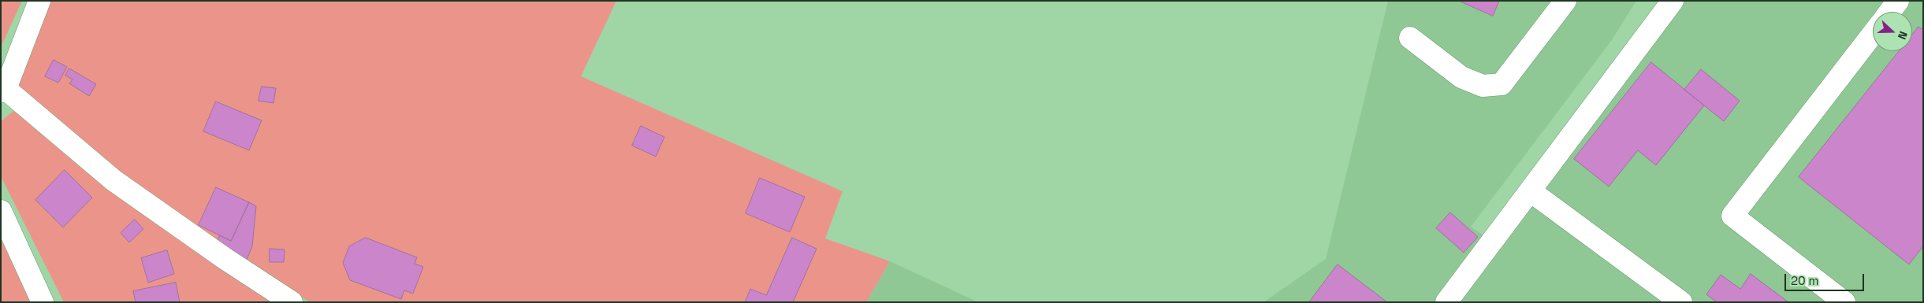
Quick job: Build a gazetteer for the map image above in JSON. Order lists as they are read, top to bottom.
{
  "scale_bar": "20 m",
  "north": "right"
}
